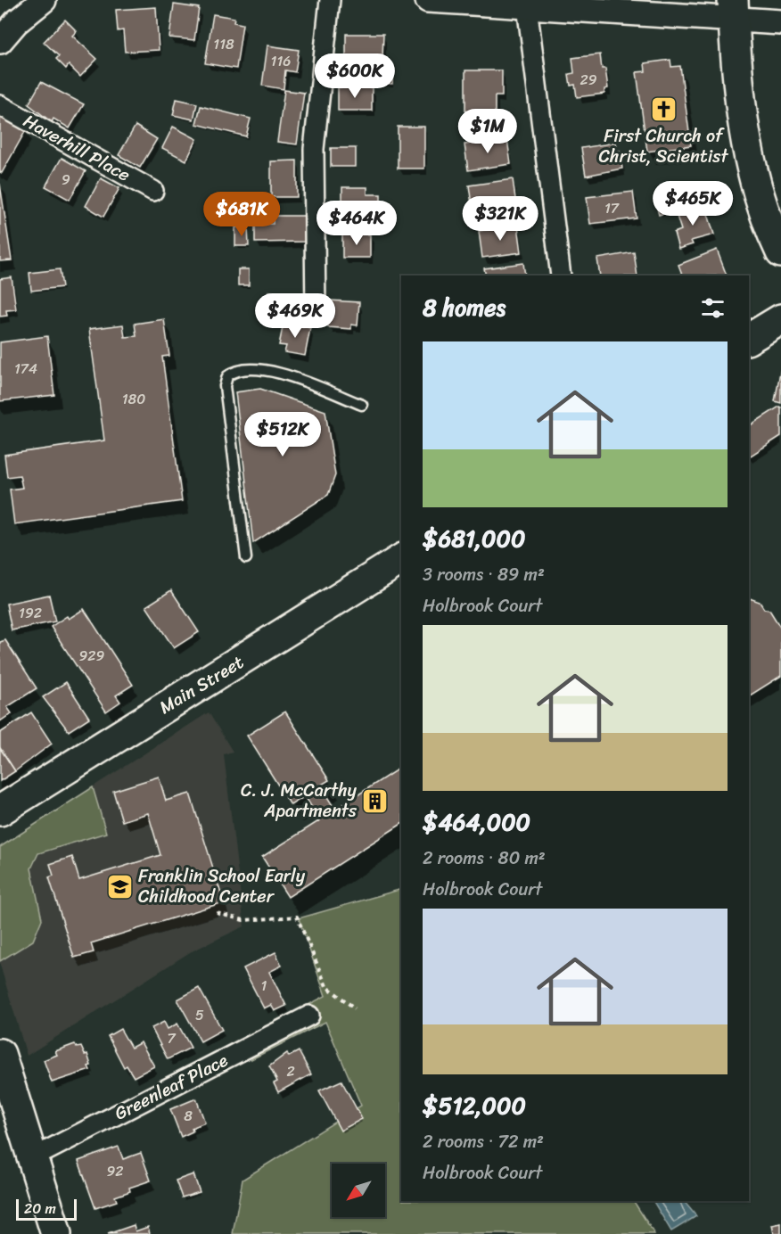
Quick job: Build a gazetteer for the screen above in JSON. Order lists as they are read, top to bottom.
{
  "streets": {
    "main road": ["Main Street"],
    "street": ["Haverhill Place", "Greenleaf Place"]
  },
  "places": {
    "church": ["First Church of Christ, Scientist"],
    "building": ["C. J. McCarthy Apartments"],
    "school or university": ["Franklin School Early Childhood Center"]
  },
  "house_numbers": [
    "118",
    "116",
    "29",
    "9",
    "17",
    "174",
    "180",
    "192",
    "929",
    "1",
    "5",
    "7",
    "2",
    "8",
    "92"
  ],
  "scale_bar": "20 m",
  "north": "bottom left",
  "page": {
    "price": [
      "$600K",
      "$1M",
      "$465K",
      "$681K",
      "$321K",
      "$464K",
      "$469K",
      "$512K"
    ],
    "heading": "8 homes",
    "list": [
      {
        "name": "$681,000",
        "note": "3 rooms · 89 m² · Holbrook Court"
      },
      {
        "name": "$464,000",
        "note": "2 rooms · 80 m² · Holbrook Court"
      },
      {
        "name": "$512,000",
        "note": "2 rooms · 72 m² · Holbrook Court"
      }
    ],
    "scale": "20 m"
  }
}
